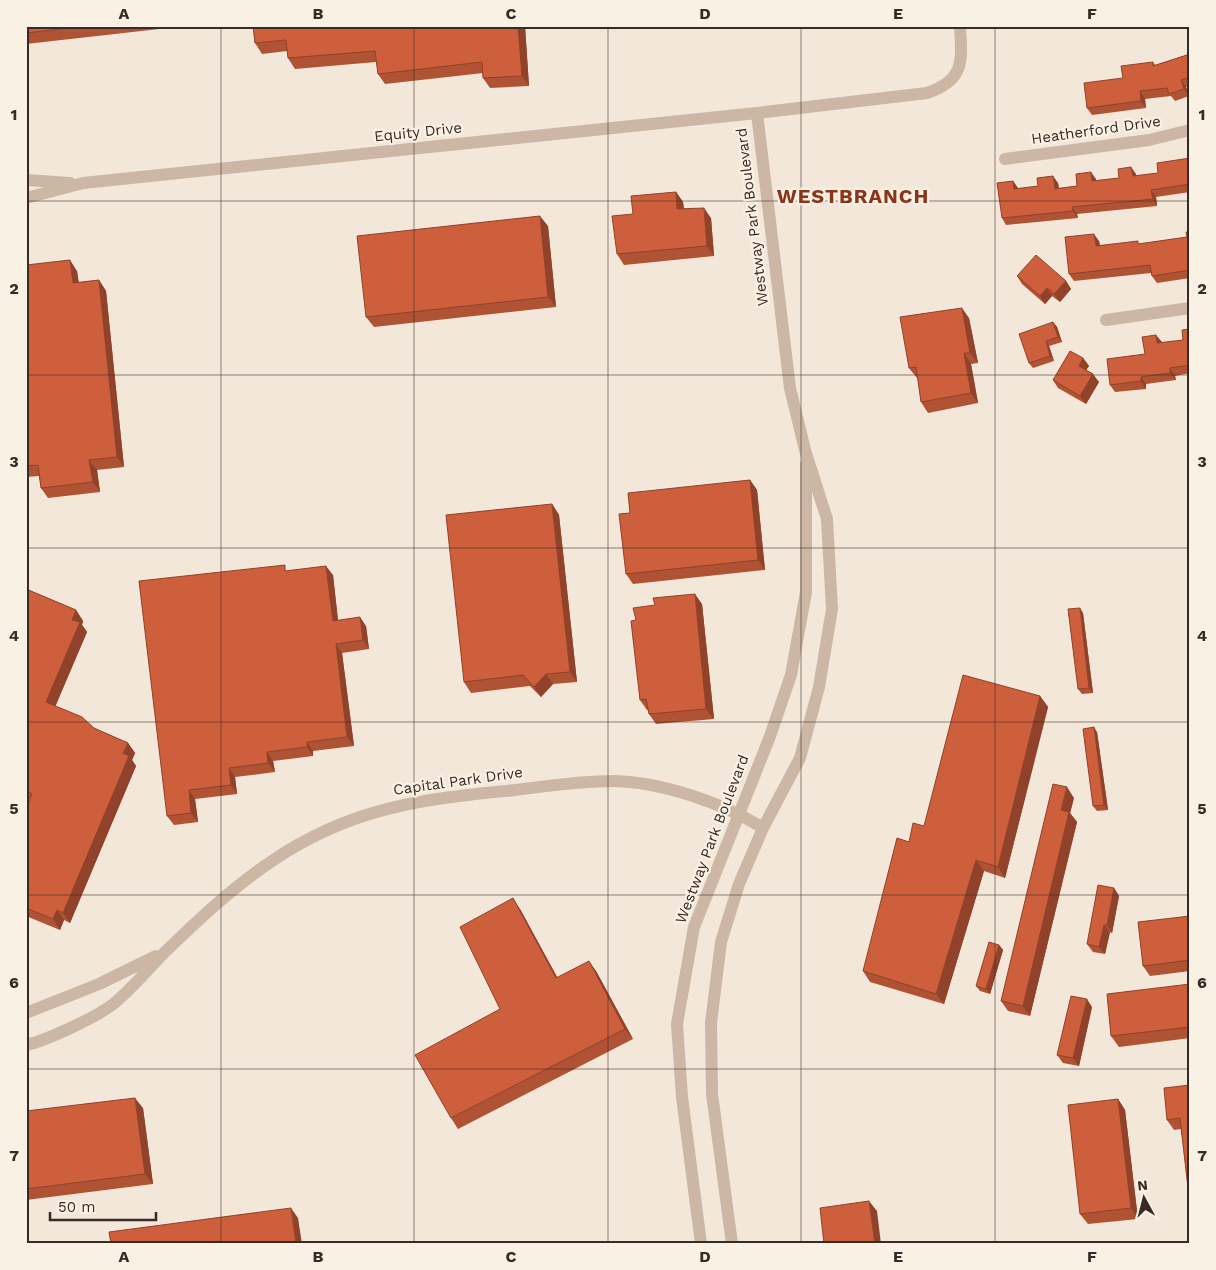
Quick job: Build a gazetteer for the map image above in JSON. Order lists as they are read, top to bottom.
{
  "streets": {
    "street": [
      "Heatherford Drive",
      "Equity Drive",
      "Westway Park Boulevard",
      "Capital Park Drive"
    ]
  },
  "crossings": [
    ["Equity Drive", "Westway Park Boulevard"],
    ["Westway Park Boulevard", "Capital Park Drive"]
  ],
  "districts": ["WESTBRANCH"],
  "scale_bar": "50 m",
  "north": "top",
  "grid": {
    "columns": [
      "A",
      "B",
      "C",
      "D",
      "E",
      "F"
    ],
    "rows": [
      "1",
      "2",
      "3",
      "4",
      "5",
      "6",
      "7"
    ]
  }
}
